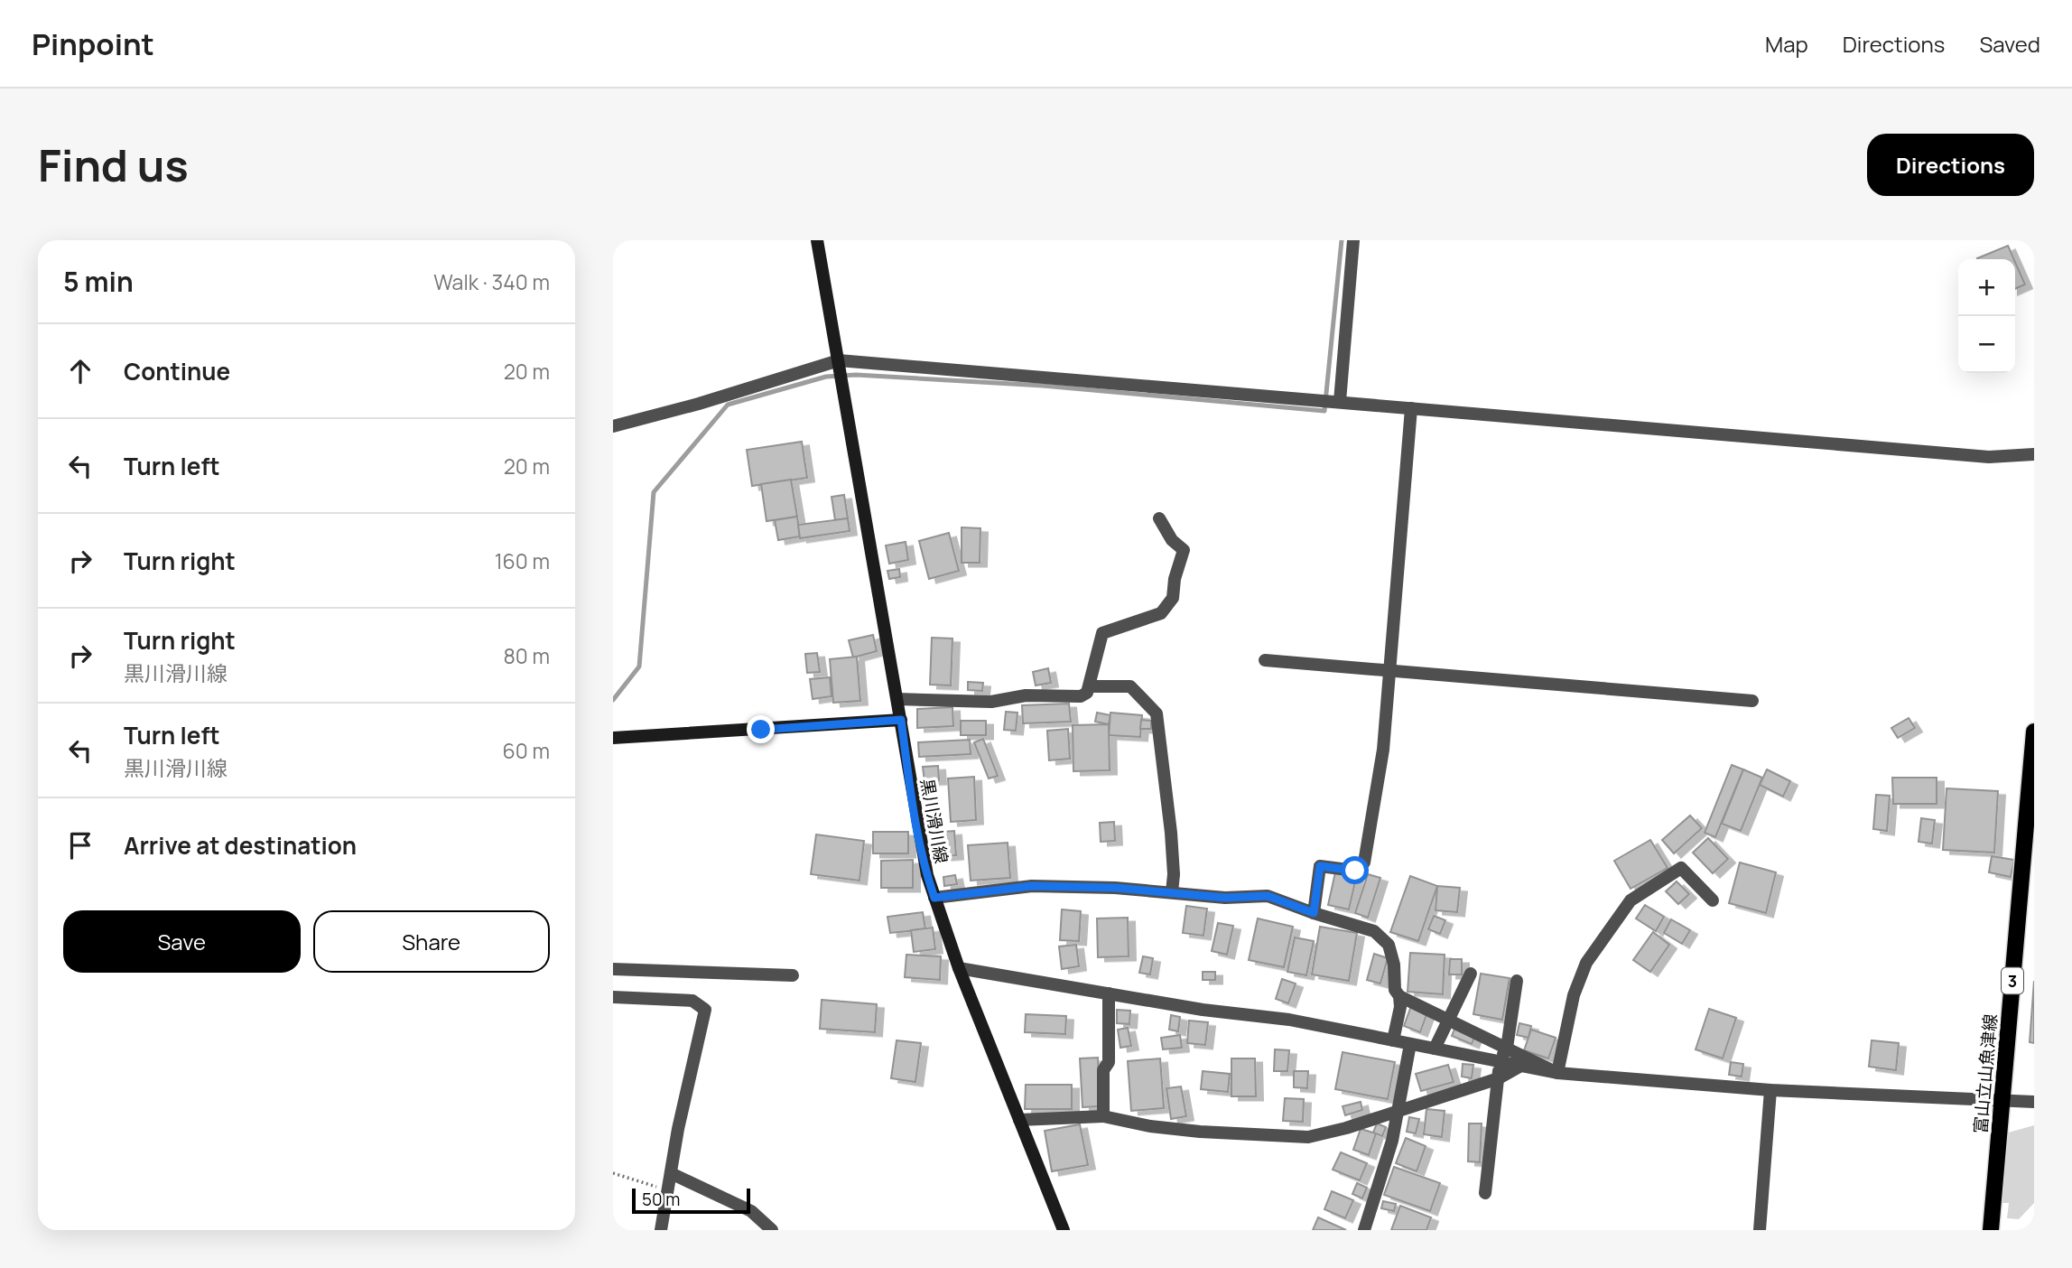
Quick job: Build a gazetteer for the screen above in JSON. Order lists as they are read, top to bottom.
{
  "streets": {
    "main road": ["黒川滑川線", "3", "富山立山魚津線"]
  },
  "scale_bar": "50 m",
  "page": {
    "header": "Pinpoint",
    "nav": ["Map", "Directions", "Saved"],
    "buttons": [
      "Directions",
      ["Save", "Share"]
    ],
    "title": "Find us",
    "heading": ["5 min", "Walk · 340 m"],
    "map_buttons": ["+", "−"],
    "list": [
      ["Continue", "20 m"],
      ["Turn left", "20 m"],
      ["Turn right", "160 m"],
      ["Turn right", "黒川滑川線", "80 m"],
      ["Turn left", "黒川滑川線", "60 m"],
      "Arrive at destination"
    ],
    "scale": "50 m"
  }
}
